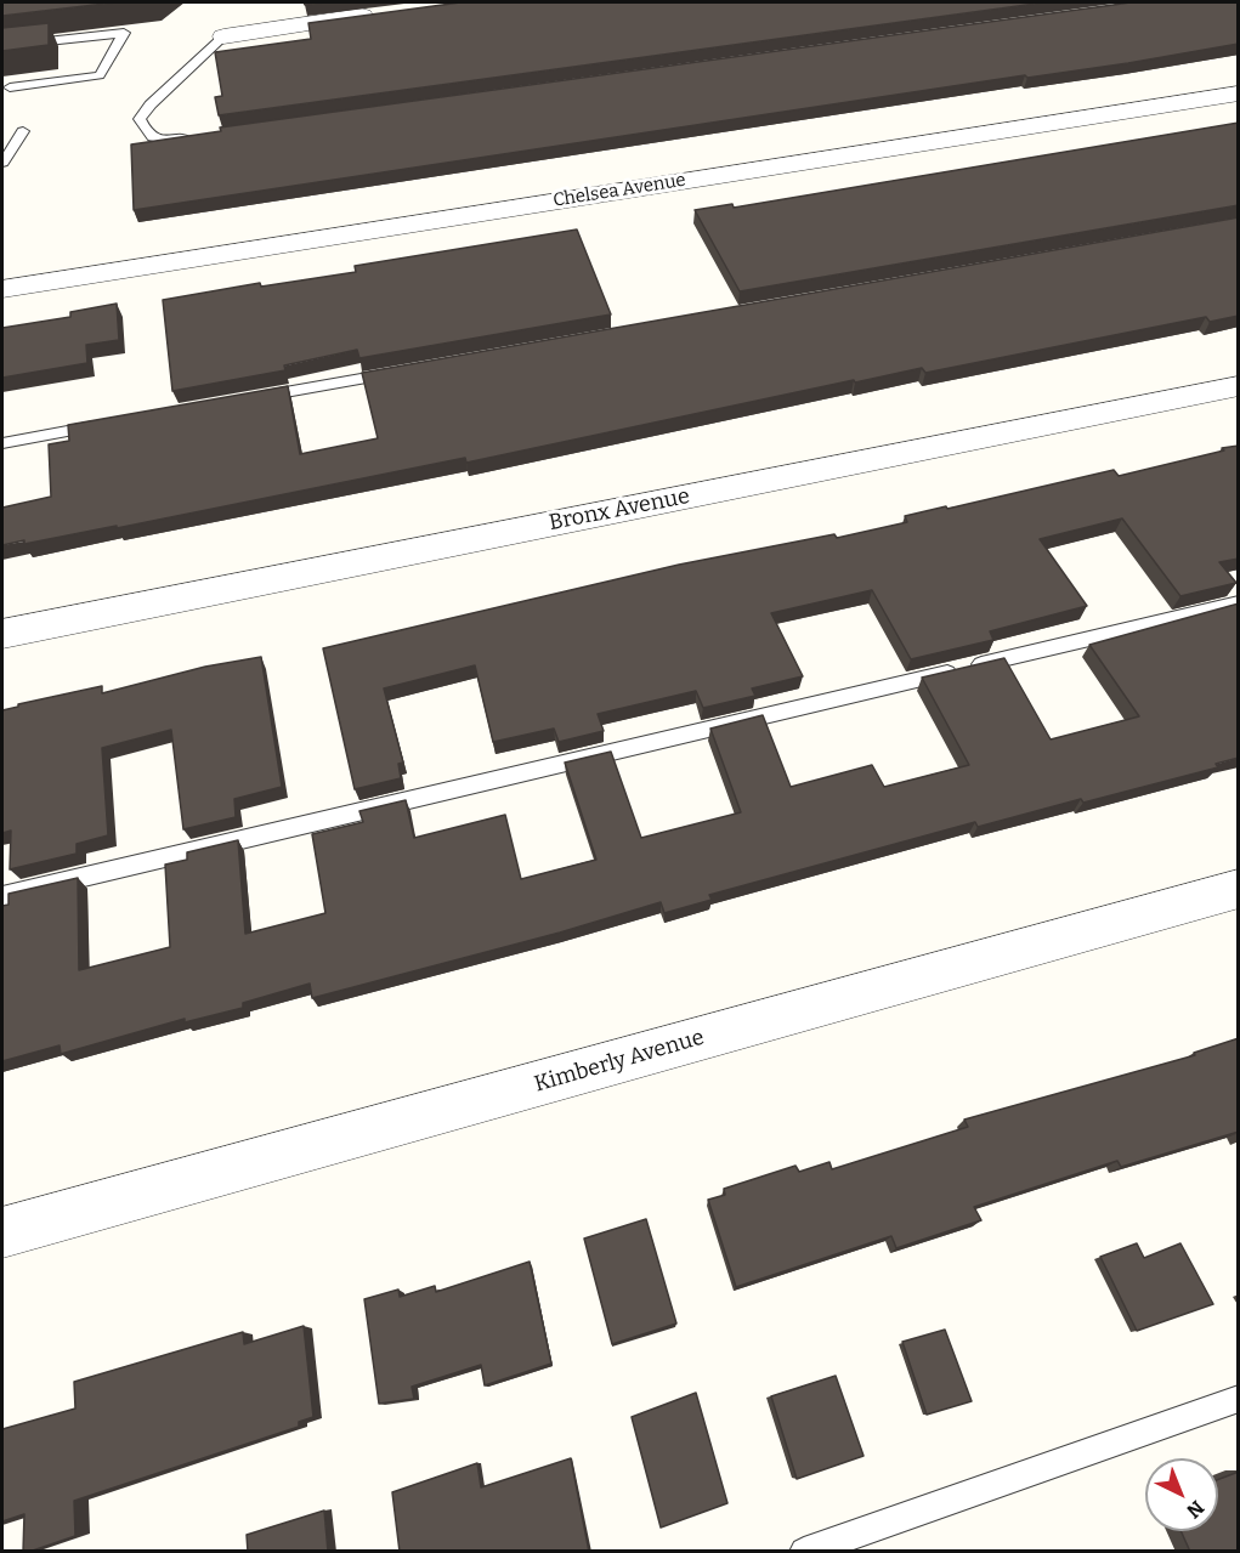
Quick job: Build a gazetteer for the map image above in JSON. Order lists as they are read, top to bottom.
{
  "streets": {
    "street": ["Chelsea Avenue", "Bronx Avenue", "Kimberly Avenue"]
  },
  "north": "bottom right"
}
